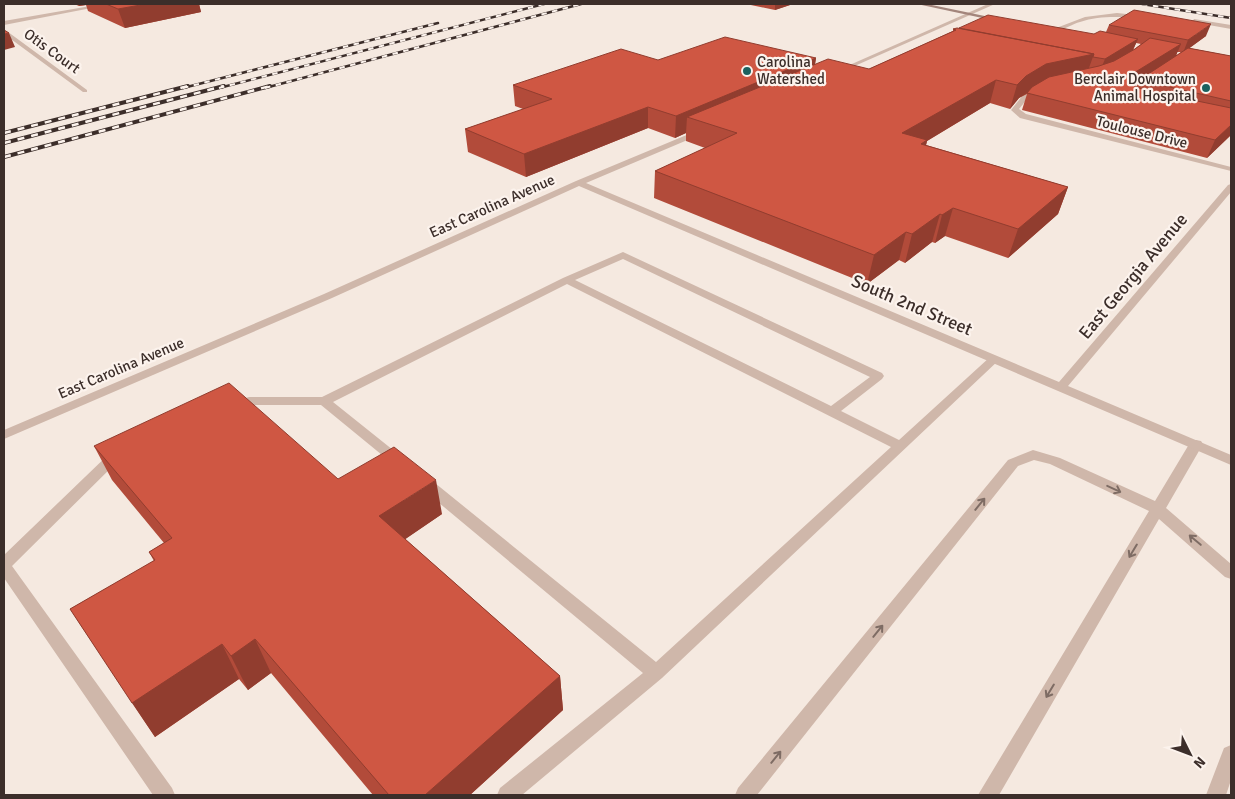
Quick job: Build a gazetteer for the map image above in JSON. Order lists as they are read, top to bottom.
{
  "streets": {
    "street": [
      "Otis Court",
      "Toulouse Drive",
      "East Carolina Avenue",
      "East Georgia Avenue",
      "South 2nd Street"
    ]
  },
  "crossings": [
    ["East Carolina Avenue", "South 2nd Street"],
    ["East Georgia Avenue", "South 2nd Street"]
  ],
  "places": ["Carolina Watershed", "Berclair Downtown Animal Hospital"],
  "north": "bottom right"
}
